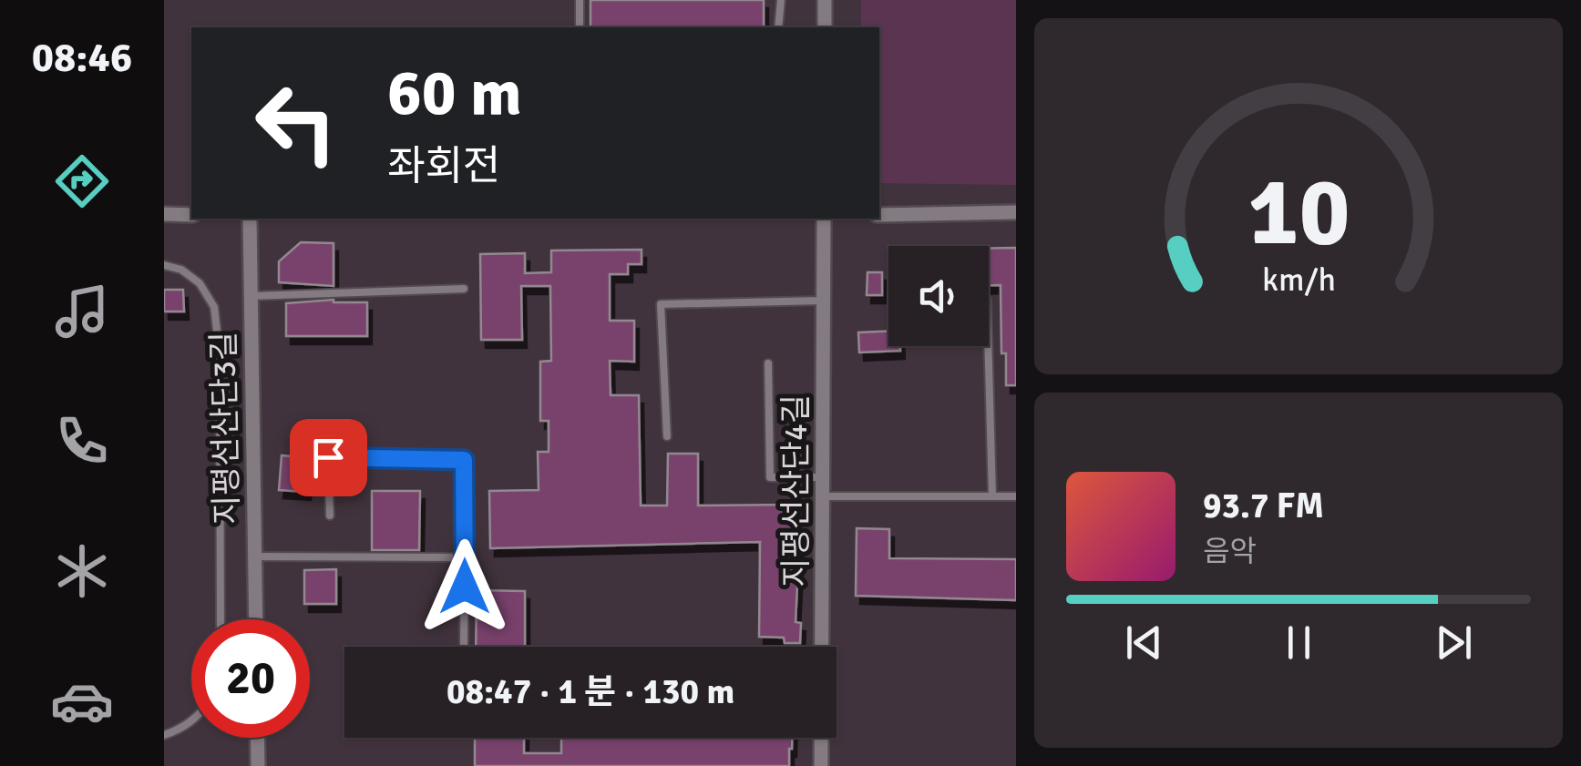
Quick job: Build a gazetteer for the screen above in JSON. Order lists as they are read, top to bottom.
{
  "streets": {
    "street": ["지평선산단3길", "지평선산단4길"]
  },
  "page": {
    "tabs": "08:46",
    "turn": ["60 m", "좌회전"],
    "song": ["93.7 FM", "음악"],
    "limit": "20",
    "trip": "08:47 · 1 분 · 130 m",
    "gauge": ["10", "km/h"]
  }
}
